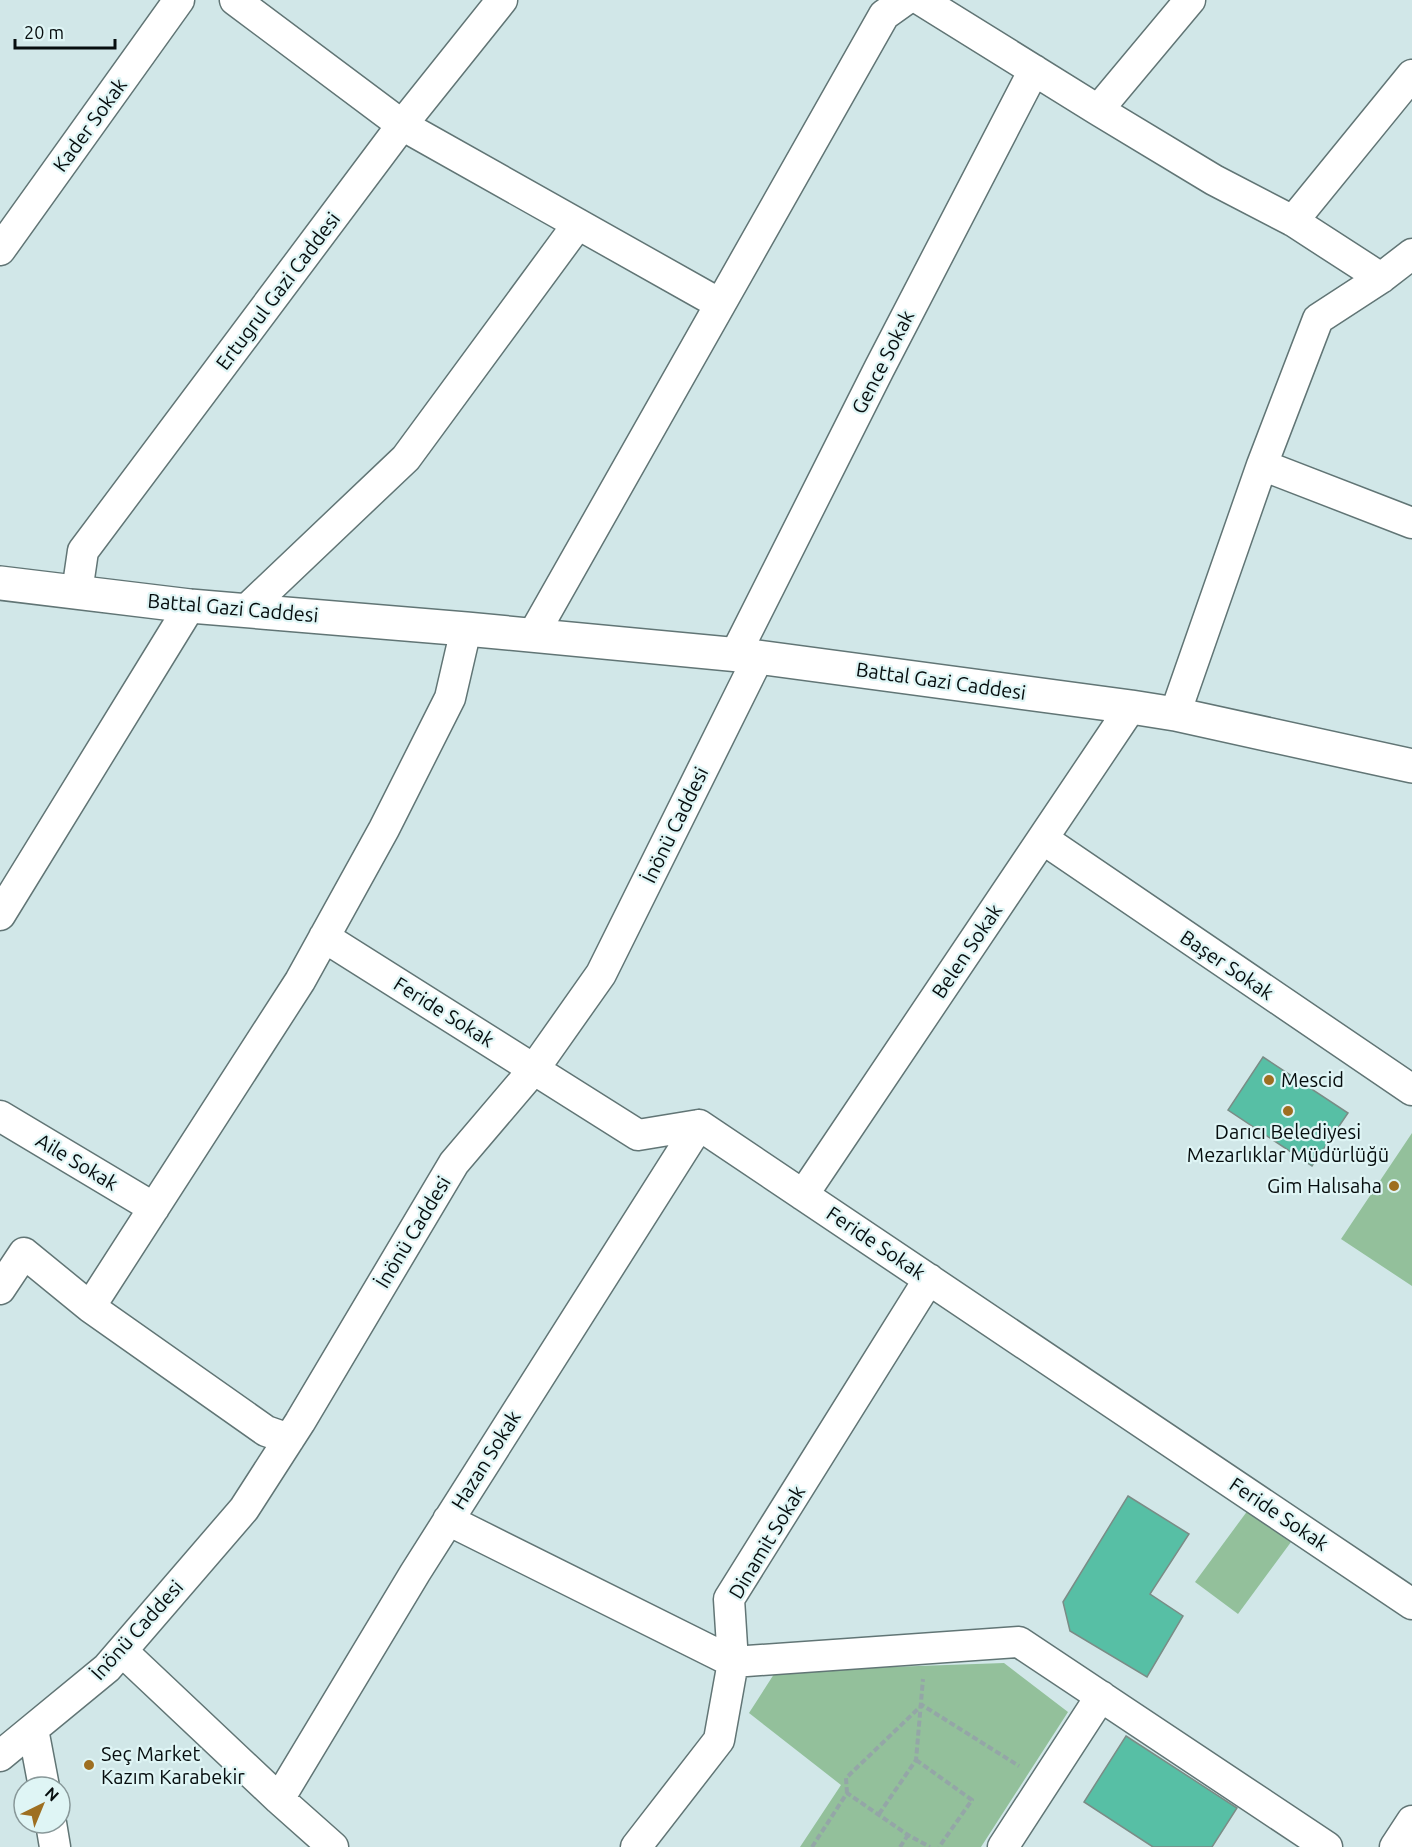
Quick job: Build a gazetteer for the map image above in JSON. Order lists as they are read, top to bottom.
{
  "streets": {
    "street": [
      "Kader Sokak",
      "Ertugrul Gazi Caddesi",
      "Gence Sokak",
      "Battal Gazi Caddesi",
      "İnönü Caddesi",
      "Belen Sokak",
      "Başer Sokak",
      "Feride Sokak",
      "Aile Sokak",
      "Hazan Sokak",
      "Dinamit Sokak"
    ]
  },
  "crossings": [
    ["Ertugrul Gazi Caddesi", "Battal Gazi Caddesi"],
    ["Gence Sokak", "Battal Gazi Caddesi"],
    ["Gence Sokak", "İnönü Caddesi"],
    ["Battal Gazi Caddesi", "İnönü Caddesi"],
    ["Battal Gazi Caddesi", "Belen Sokak"],
    ["İnönü Caddesi", "Feride Sokak"],
    ["Belen Sokak", "Başer Sokak"],
    ["Belen Sokak", "Feride Sokak"],
    ["Feride Sokak", "Hazan Sokak"],
    ["Feride Sokak", "Dinamit Sokak"]
  ],
  "places": [
    "Mescid",
    "Darıcı Belediyesi Mezarlıklar Müdürlüğü",
    "Gim Halısaha",
    "Seç Market Kazım Karabekir"
  ],
  "scale_bar": "20 m",
  "north": "top right"
}
